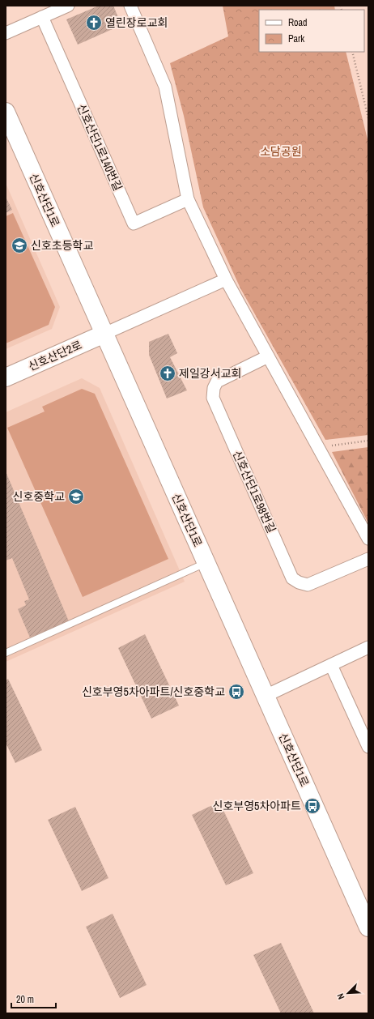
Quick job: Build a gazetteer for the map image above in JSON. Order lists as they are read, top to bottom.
{
  "streets": {
    "main road": ["신호산단1로", "신호산단2로"],
    "street": ["신호산단1로140번길", "신호산단1로98번길"]
  },
  "crossings": [
    ["신호산단1로", "신호산단2로"]
  ],
  "parks": ["소담공원"],
  "places": {
    "church": ["열린장로교회", "제일강서교회"],
    "school or university": ["신호초등학교", "신호중학교"],
    "bus stop": ["신호부영5차아파트/신호중학교", "신호부영5차아파트"]
  },
  "legend": ["Road", "Park"],
  "scale_bar": "20 m",
  "north": "bottom left"
}
